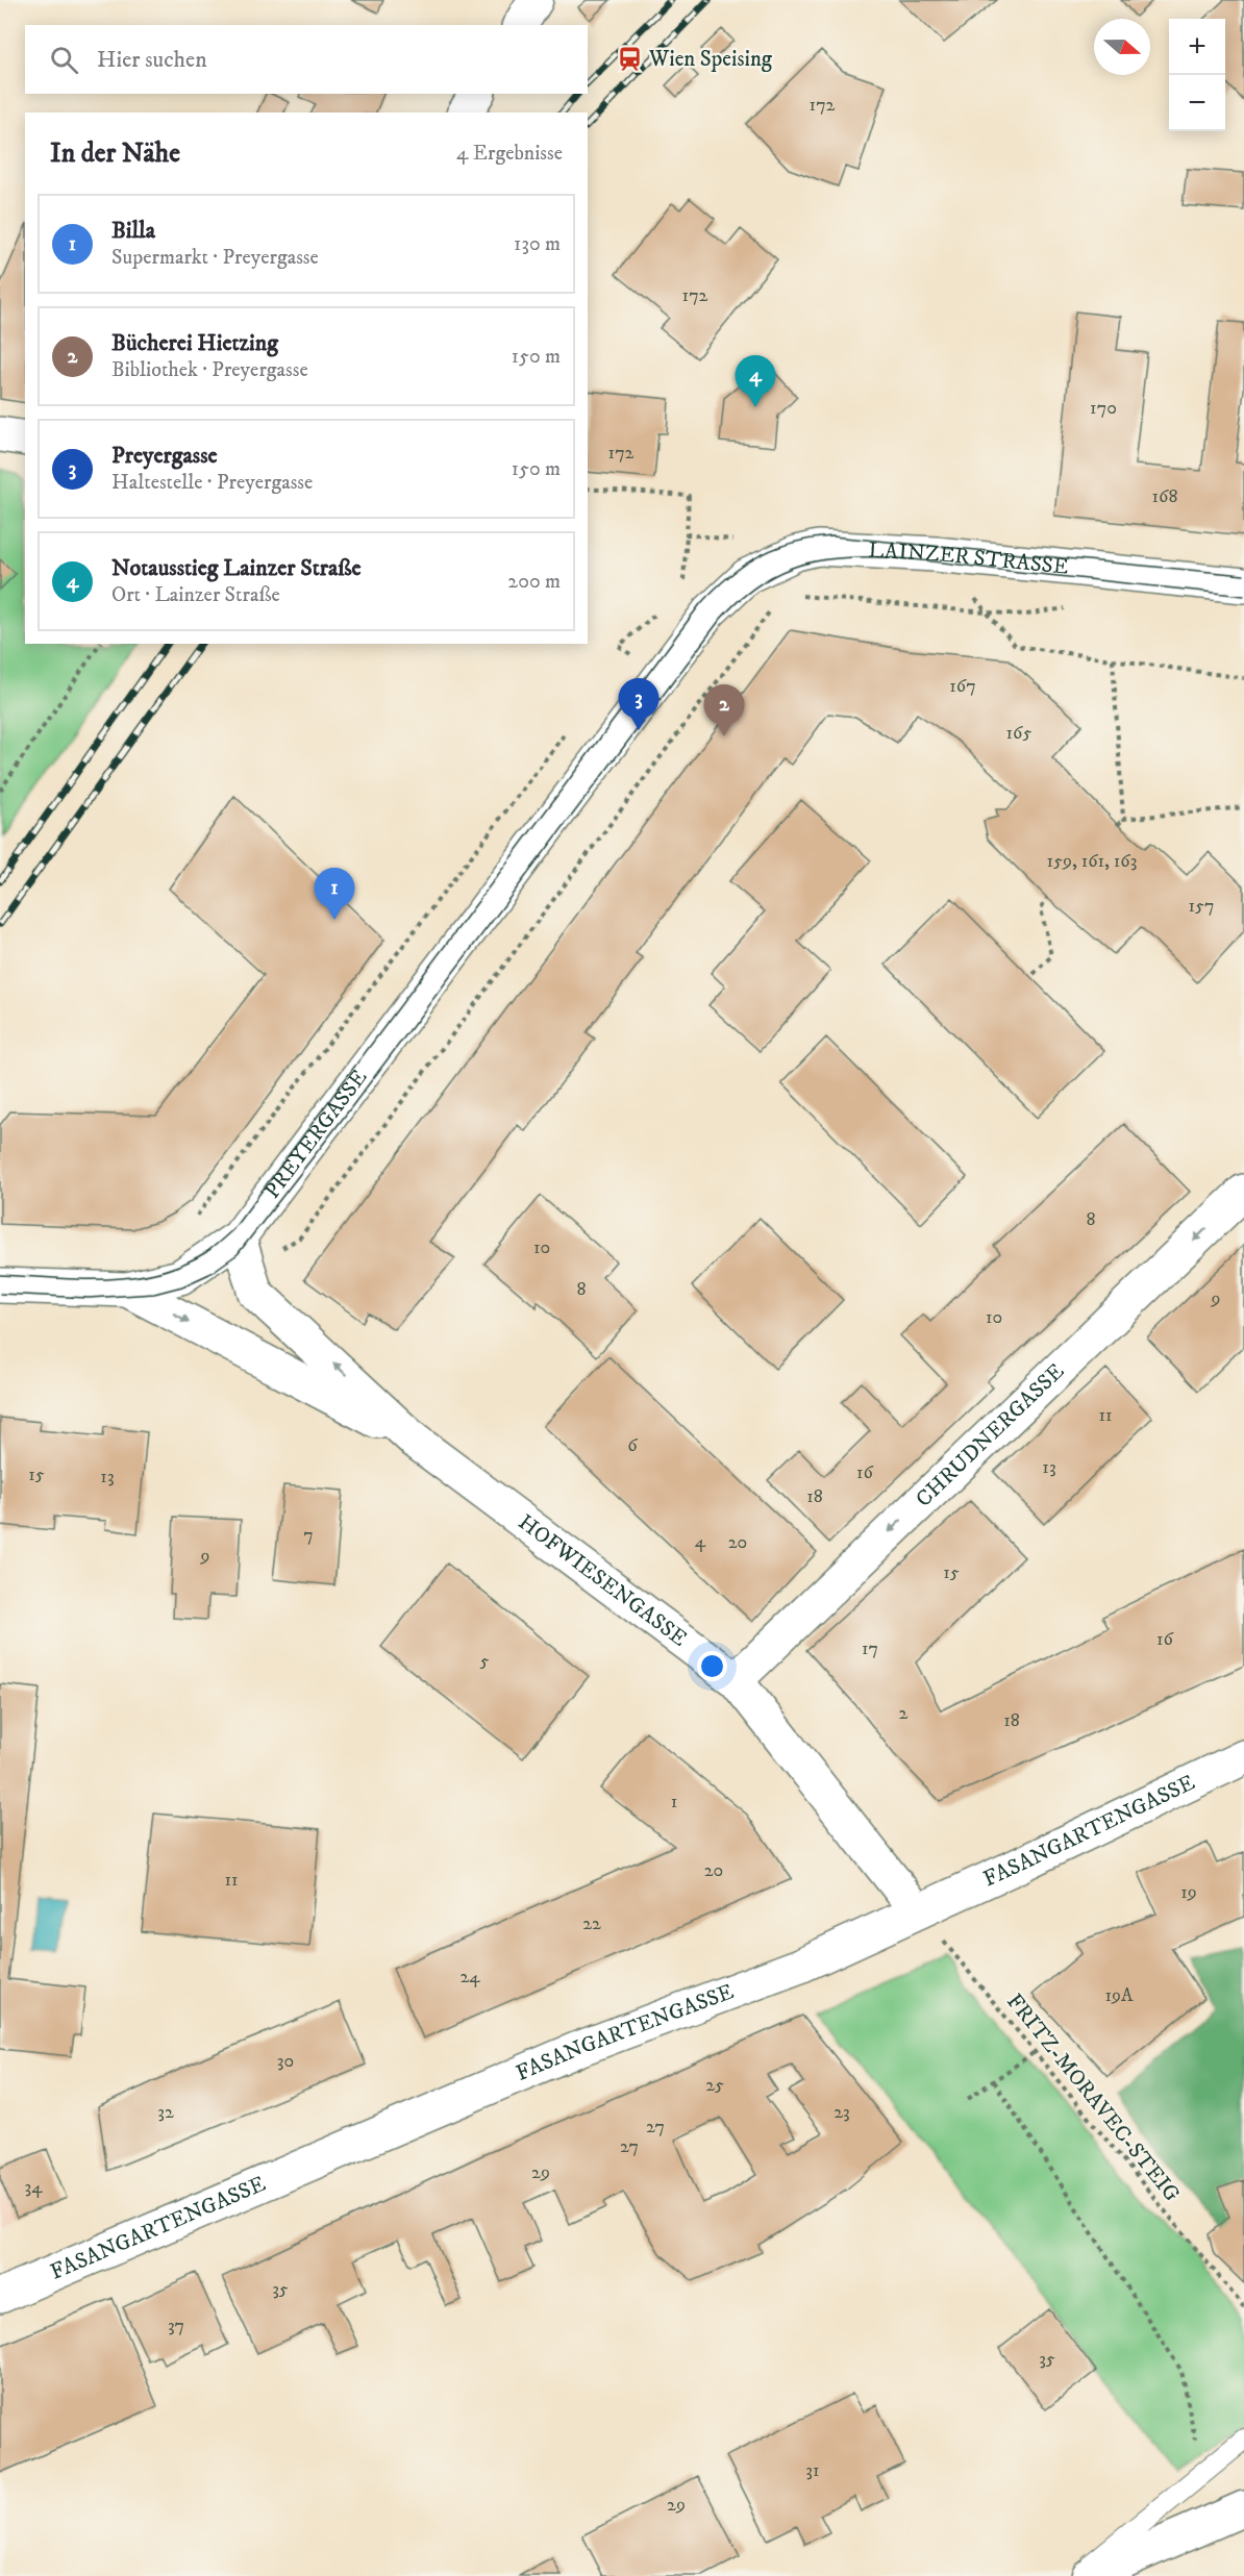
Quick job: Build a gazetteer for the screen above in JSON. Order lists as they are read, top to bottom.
{
  "streets": {
    "main road": [
      "LAINZER STRASSE",
      "PREYERGASSE",
      "CHRUDNERGASSE",
      "HOFWIESENGASSE",
      "FASANGARTENGASSE"
    ],
    "path": ["FRITZ-MORAVEC-STEIG"]
  },
  "crossings": [
    ["LAINZER STRASSE", "PREYERGASSE"],
    ["PREYERGASSE", "HOFWIESENGASSE"],
    ["CHRUDNERGASSE", "HOFWIESENGASSE"],
    ["HOFWIESENGASSE", "FASANGARTENGASSE"],
    ["HOFWIESENGASSE", "FRITZ-MORAVEC-STEIG"],
    ["FASANGARTENGASSE", "FRITZ-MORAVEC-STEIG"]
  ],
  "one_way": ["CHRUDNERGASSE"],
  "places": {
    "station": ["Wien Speising"]
  },
  "house_numbers": [
    "172",
    "172",
    "170",
    "172",
    "168",
    "167",
    "165",
    "159, 161, 163",
    "157",
    "8",
    "10",
    "8",
    "9",
    "10",
    "11",
    "6",
    "13",
    "16",
    "15",
    "13",
    "18",
    "7",
    "4",
    "20",
    "9",
    "15",
    "16",
    "17",
    "5",
    "2",
    "18",
    "1",
    "20",
    "11",
    "19",
    "22",
    "24",
    "19A",
    "30",
    "25",
    "32",
    "23",
    "27",
    "27",
    "29",
    "34",
    "35",
    "37",
    "35",
    "31",
    "29"
  ],
  "north": "right",
  "page": {
    "map_buttons": ["+", "−"],
    "search": "Hier suchen",
    "heading": ["In der Nähe", "4 Ergebnisse"],
    "list": [
      {
        "mark": "1",
        "name": "Billa",
        "note": "Supermarkt · Preyergasse",
        "value": "130 m"
      },
      {
        "mark": "2",
        "name": "Bücherei Hietzing",
        "note": "Bibliothek · Preyergasse",
        "value": "150 m"
      },
      {
        "mark": "3",
        "name": "Preyergasse",
        "note": "Haltestelle · Preyergasse",
        "value": "150 m"
      },
      {
        "mark": "4",
        "name": "Notausstieg Lainzer Straße",
        "note": "Ort · Lainzer Straße",
        "value": "200 m"
      }
    ],
    "pins": [
      "4",
      "3",
      "2",
      "1"
    ]
  }
}
